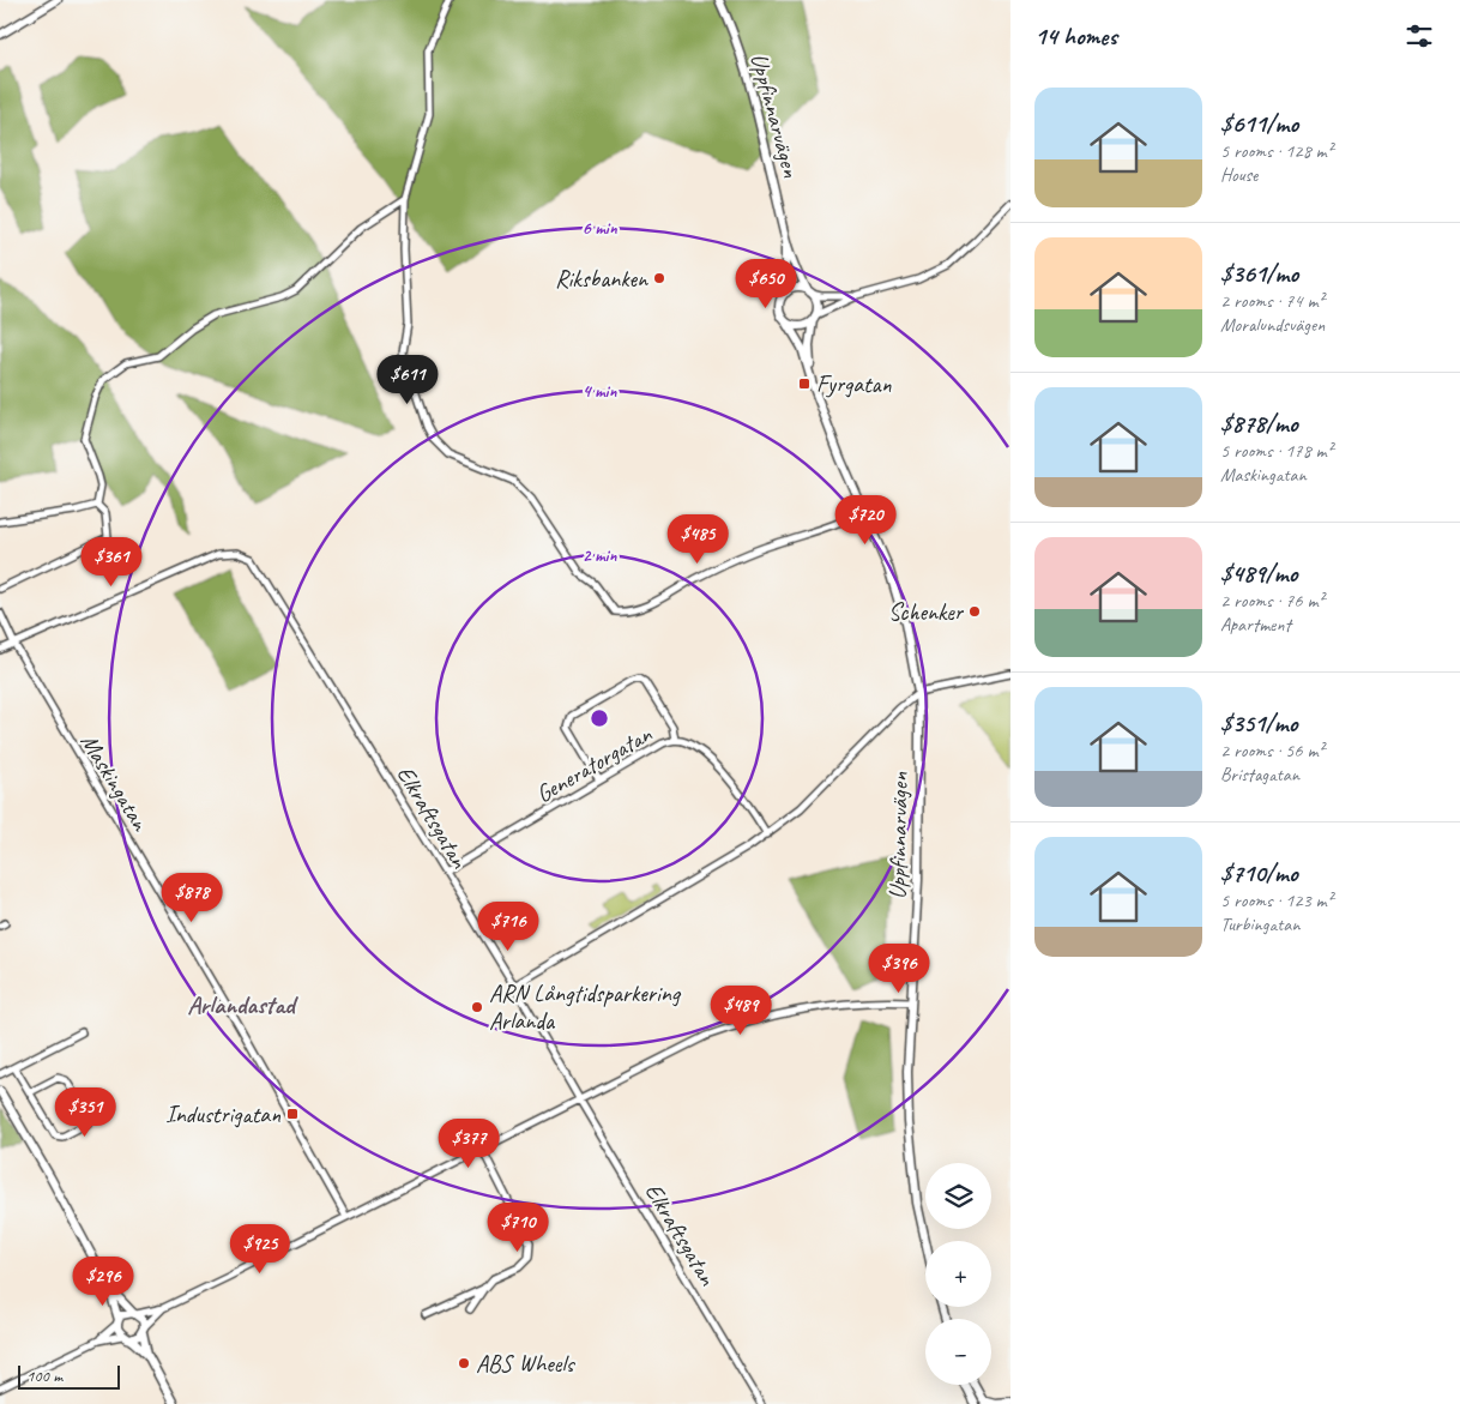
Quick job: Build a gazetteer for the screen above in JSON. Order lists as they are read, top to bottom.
{
  "streets": {
    "street": [
      "Uppfinnarvägen",
      "Generatorgatan",
      "Maskingatan",
      "Elkraftsgatan"
    ]
  },
  "crossings": [
    ["Generatorgatan", "Elkraftsgatan"],
    ["Maskingatan", "Elkraftsgatan"]
  ],
  "districts": ["Arlandastad"],
  "places": {
    "other": [
      "Riksbanken",
      "Schenker",
      "ARN Långtidsparkering Arlanda",
      "ABS Wheels"
    ],
    "transit": ["Fyrgatan", "Industrigatan"]
  },
  "scale_bar": "100 m",
  "page": {
    "heading": "14 homes",
    "list": [
      {
        "name": "$611/mo",
        "note": "5 rooms · 128 m² · House"
      },
      {
        "name": "$361/mo",
        "note": "2 rooms · 74 m² · Moralundsvägen"
      },
      {
        "name": "$878/mo",
        "note": "5 rooms · 178 m² · Maskingatan"
      },
      {
        "name": "$489/mo",
        "note": "2 rooms · 76 m² · Apartment"
      },
      {
        "name": "$351/mo",
        "note": "2 rooms · 56 m² · Bristagatan"
      },
      {
        "name": "$710/mo",
        "note": "5 rooms · 123 m² · Turbingatan"
      }
    ],
    "price": [
      "$650",
      "$611",
      "$720",
      "$485",
      "$361",
      "$878",
      "$716",
      "$396",
      "$489",
      "$351",
      "$377",
      "$710",
      "$925",
      "$296"
    ],
    "map_buttons": ["+", "−"],
    "scale": "100 m"
  },
  "rings": ["6 min", "4 min", "2 min"]
}
